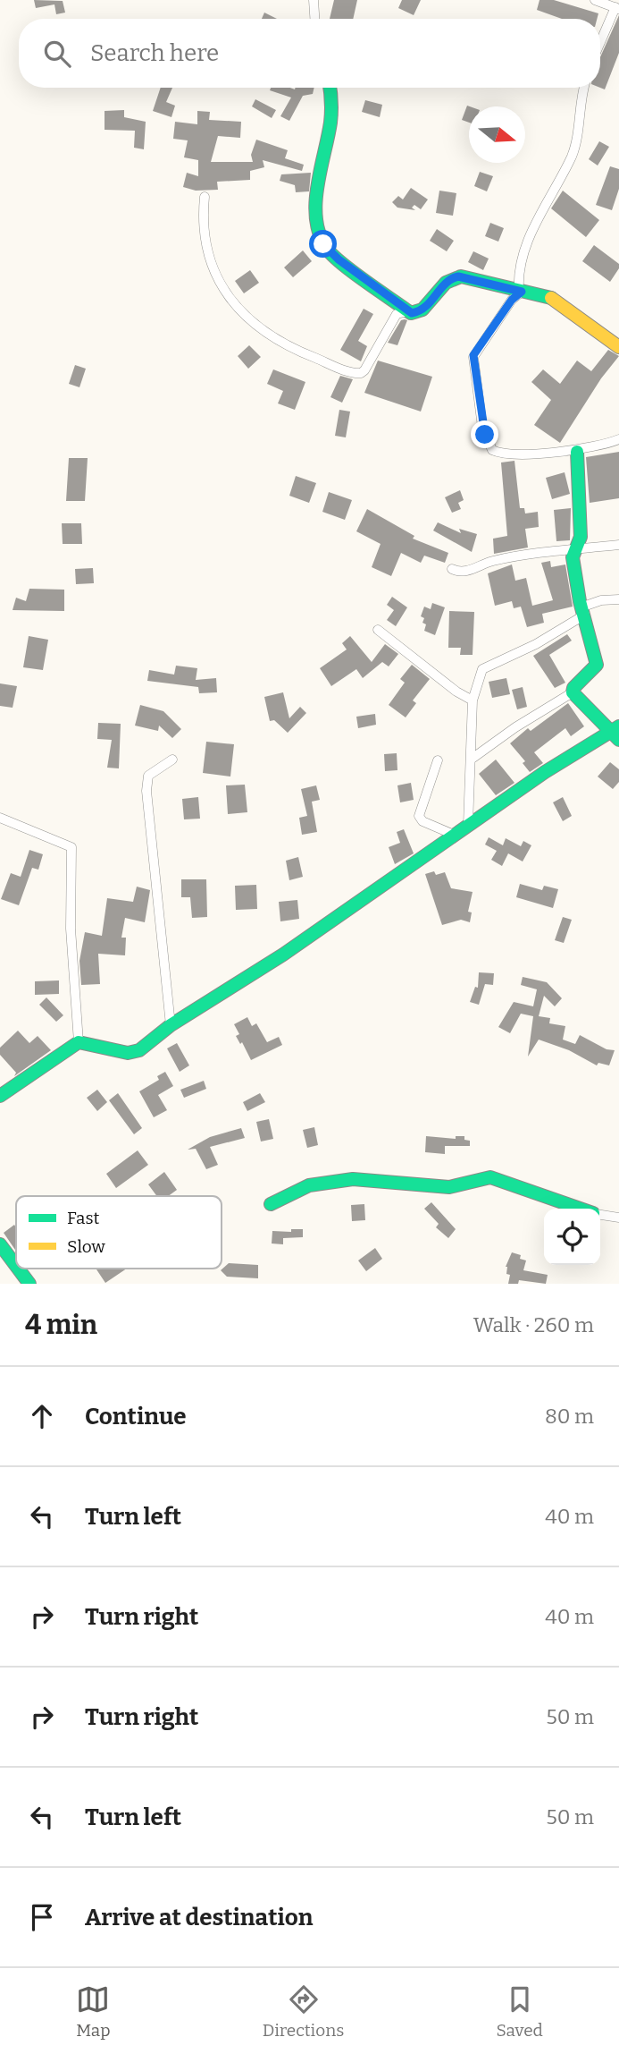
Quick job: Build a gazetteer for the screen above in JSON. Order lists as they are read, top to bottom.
{
  "legend": ["Fast", "Slow"],
  "north": "right",
  "page": {
    "search": "Search here",
    "heading": ["4 min", "Walk · 260 m"],
    "list": [
      ["Continue", "80 m"],
      ["Turn left", "40 m"],
      ["Turn right", "40 m"],
      ["Turn right", "50 m"],
      ["Turn left", "50 m"],
      "Arrive at destination"
    ],
    "nav": ["Map", "Directions", "Saved"]
  }
}
